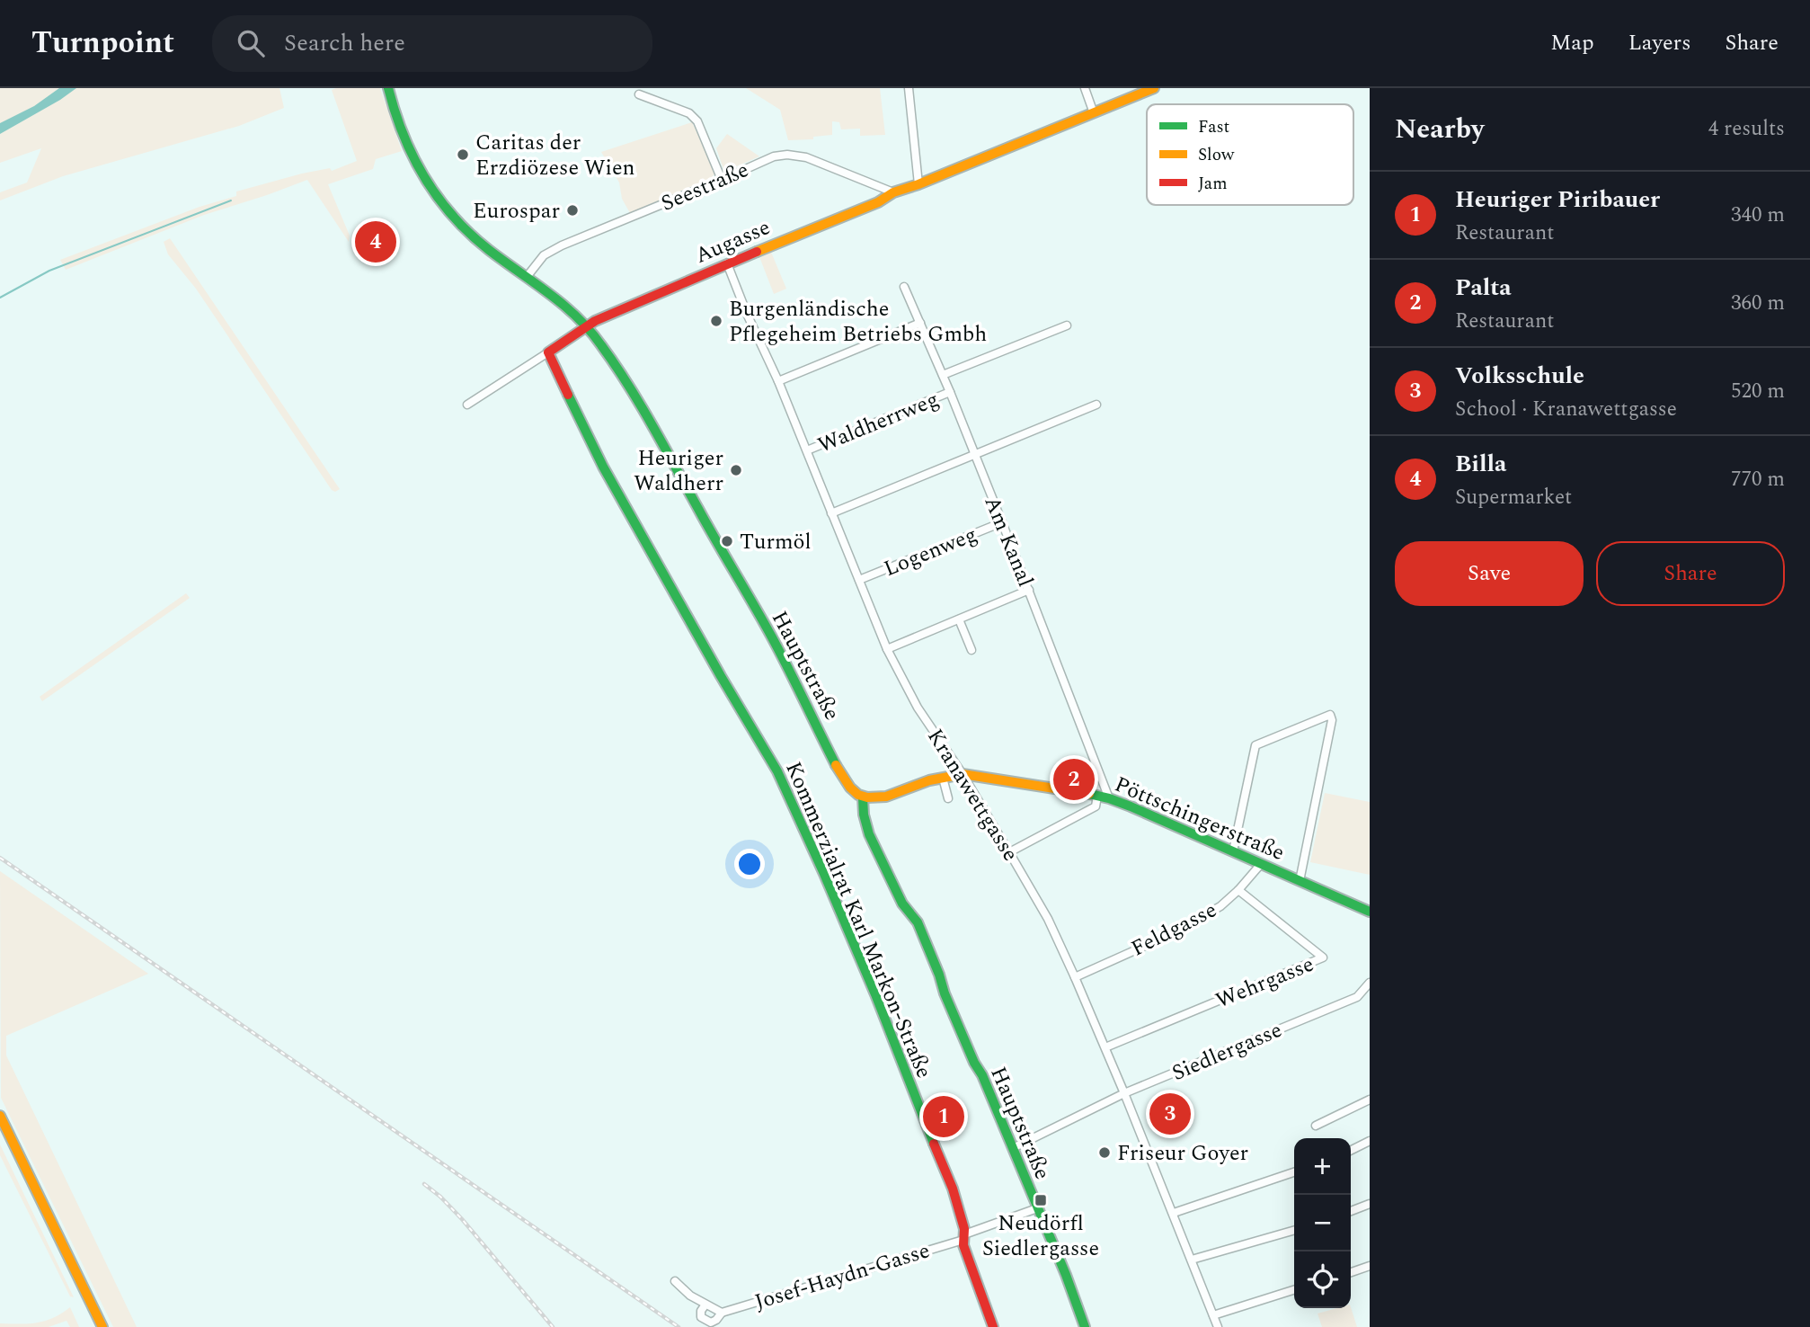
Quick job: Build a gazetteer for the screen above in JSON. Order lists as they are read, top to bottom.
{
  "streets": {
    "main road": [
      "Augasse",
      "Hauptstraße",
      "Pöttschingerstraße",
      "Kommerzialrat Karl Markon-Straße"
    ],
    "street": [
      "Seestraße",
      "Waldherrweg",
      "Am Kanal",
      "Logenweg",
      "Kranawettgasse",
      "Feldgasse",
      "Wehrgasse",
      "Siedlergasse",
      "Josef-Haydn-Gasse"
    ]
  },
  "crossings": [
    ["Seestraße", "Augasse"],
    ["Seestraße", "Hauptstraße"],
    ["Augasse", "Hauptstraße"],
    ["Augasse", "Kranawettgasse"],
    ["Waldherrweg", "Am Kanal"],
    ["Waldherrweg", "Kranawettgasse"],
    ["Am Kanal", "Logenweg"],
    ["Am Kanal", "Pöttschingerstraße"],
    ["Logenweg", "Kranawettgasse"],
    ["Hauptstraße", "Pöttschingerstraße"],
    ["Hauptstraße", "Siedlergasse"],
    ["Hauptstraße", "Josef-Haydn-Gasse"],
    ["Kranawettgasse", "Pöttschingerstraße"],
    ["Kranawettgasse", "Feldgasse"],
    ["Kranawettgasse", "Wehrgasse"],
    ["Kranawettgasse", "Siedlergasse"],
    ["Pöttschingerstraße", "Feldgasse"],
    ["Kommerzialrat Karl Markon-Straße", "Josef-Haydn-Gasse"],
    ["Feldgasse", "Wehrgasse"]
  ],
  "places": {
    "other": [
      "Caritas der Erzdiözese Wien",
      "Eurospar",
      "Burgenländische Pflegeheim Betriebs Gmbh",
      "Heuriger Waldherr",
      "Turmöl",
      "Friseur Goyer"
    ],
    "transit": ["Neudörfl Siedlergasse"]
  },
  "legend": ["Fast", "Slow", "Jam"],
  "page": {
    "header": "Turnpoint",
    "search": "Search here",
    "nav": ["Map", "Layers", "Share"],
    "heading": ["Nearby", "4 results"],
    "list": [
      {
        "mark": "1",
        "name": "Heuriger Piribauer",
        "note": "Restaurant",
        "value": "340 m"
      },
      {
        "mark": "2",
        "name": "Palta",
        "note": "Restaurant",
        "value": "360 m"
      },
      {
        "mark": "3",
        "name": "Volksschule",
        "note": "School · Kranawettgasse",
        "value": "520 m"
      },
      {
        "mark": "4",
        "name": "Billa",
        "note": "Supermarket",
        "value": "770 m"
      }
    ],
    "pins": [
      "4",
      "2",
      "3",
      "1"
    ],
    "buttons": ["Save", "Share"],
    "map_buttons": ["+", "−"]
  }
}
